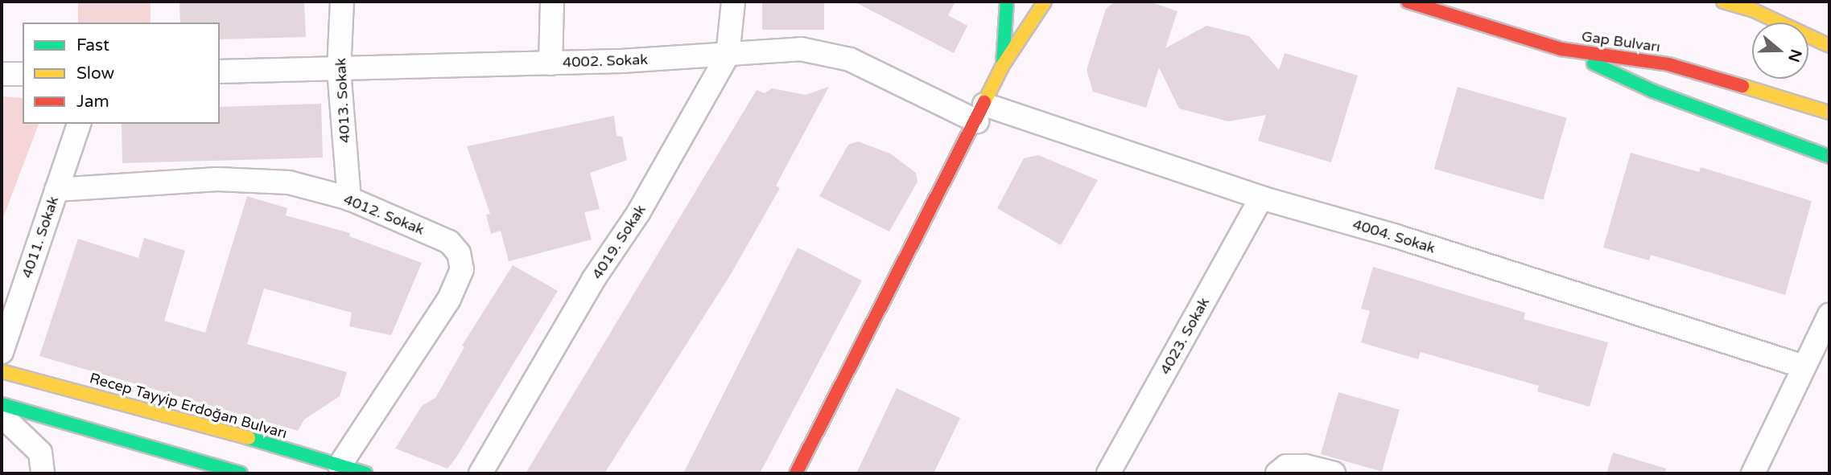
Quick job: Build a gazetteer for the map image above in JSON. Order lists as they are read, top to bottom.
{
  "streets": {
    "main road": ["Gap Bulvarı", "Recep Tayyip Erdoğan Bulvarı"],
    "street": [
      "4002. Sokak",
      "4013. Sokak",
      "4012. Sokak",
      "4004. Sokak",
      "4011. Sokak",
      "4019. Sokak",
      "4023. Sokak"
    ]
  },
  "crossings": [
    ["4002. Sokak", "4013. Sokak"],
    ["4002. Sokak", "4004. Sokak"],
    ["4002. Sokak", "4019. Sokak"],
    ["4013. Sokak", "4012. Sokak"],
    ["4012. Sokak", "4011. Sokak"],
    ["4012. Sokak", "Recep Tayyip Erdoğan Bulvarı"],
    ["4004. Sokak", "4023. Sokak"]
  ],
  "legend": ["Fast", "Slow", "Jam"],
  "north": "right"
}
